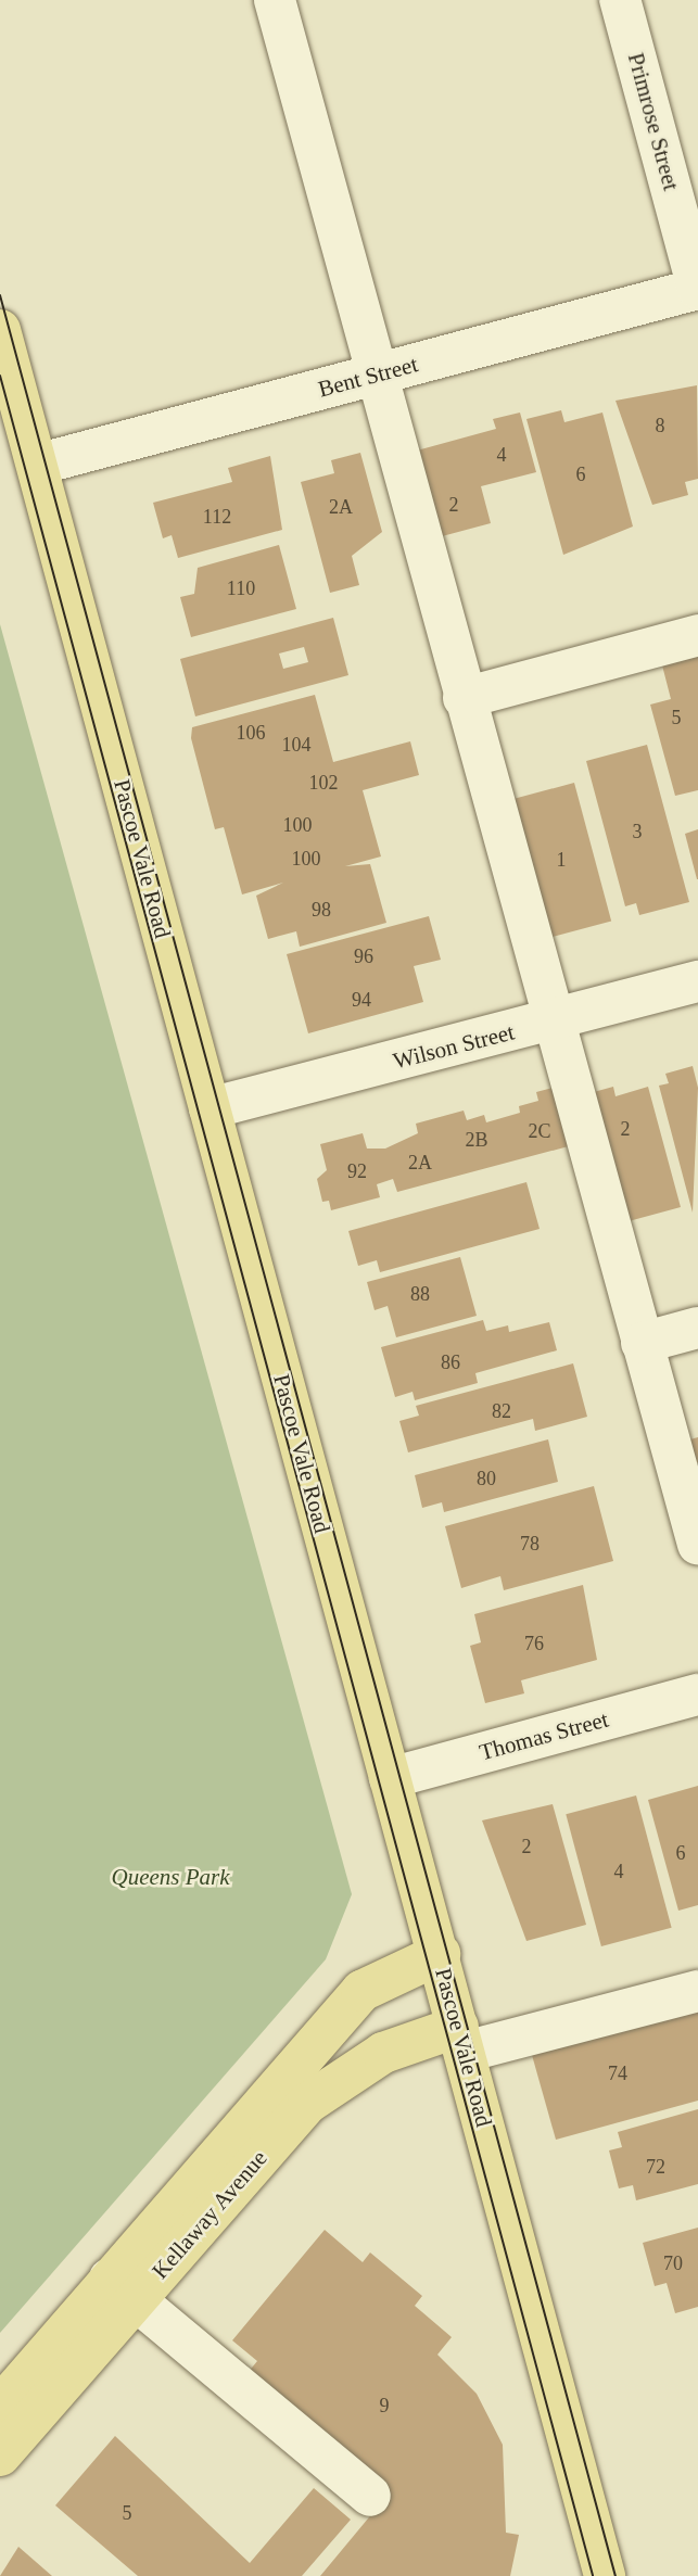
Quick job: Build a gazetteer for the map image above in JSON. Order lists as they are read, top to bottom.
{
  "streets": {
    "main road": ["Pascoe Vale Road", "Kellaway Avenue"],
    "street": [
      "Primrose Street",
      "Bent Street",
      "Wilson Street",
      "Thomas Street"
    ]
  },
  "crossings": [
    ["Primrose Street", "Bent Street"],
    ["Bent Street", "Pascoe Vale Road"],
    ["Pascoe Vale Road", "Wilson Street"],
    ["Pascoe Vale Road", "Thomas Street"],
    ["Pascoe Vale Road", "Kellaway Avenue"]
  ],
  "parks": ["Queens Park"],
  "house_numbers": [
    "8",
    "4",
    "6",
    "2",
    "2A",
    "112",
    "110",
    "5",
    "106",
    "104",
    "102",
    "100",
    "3",
    "100",
    "1",
    "98",
    "96",
    "94",
    "2",
    "2C",
    "2B",
    "2A",
    "92",
    "88",
    "86",
    "82",
    "80",
    "78",
    "76",
    "2",
    "6",
    "4",
    "74",
    "72",
    "70",
    "9",
    "5"
  ]
}
